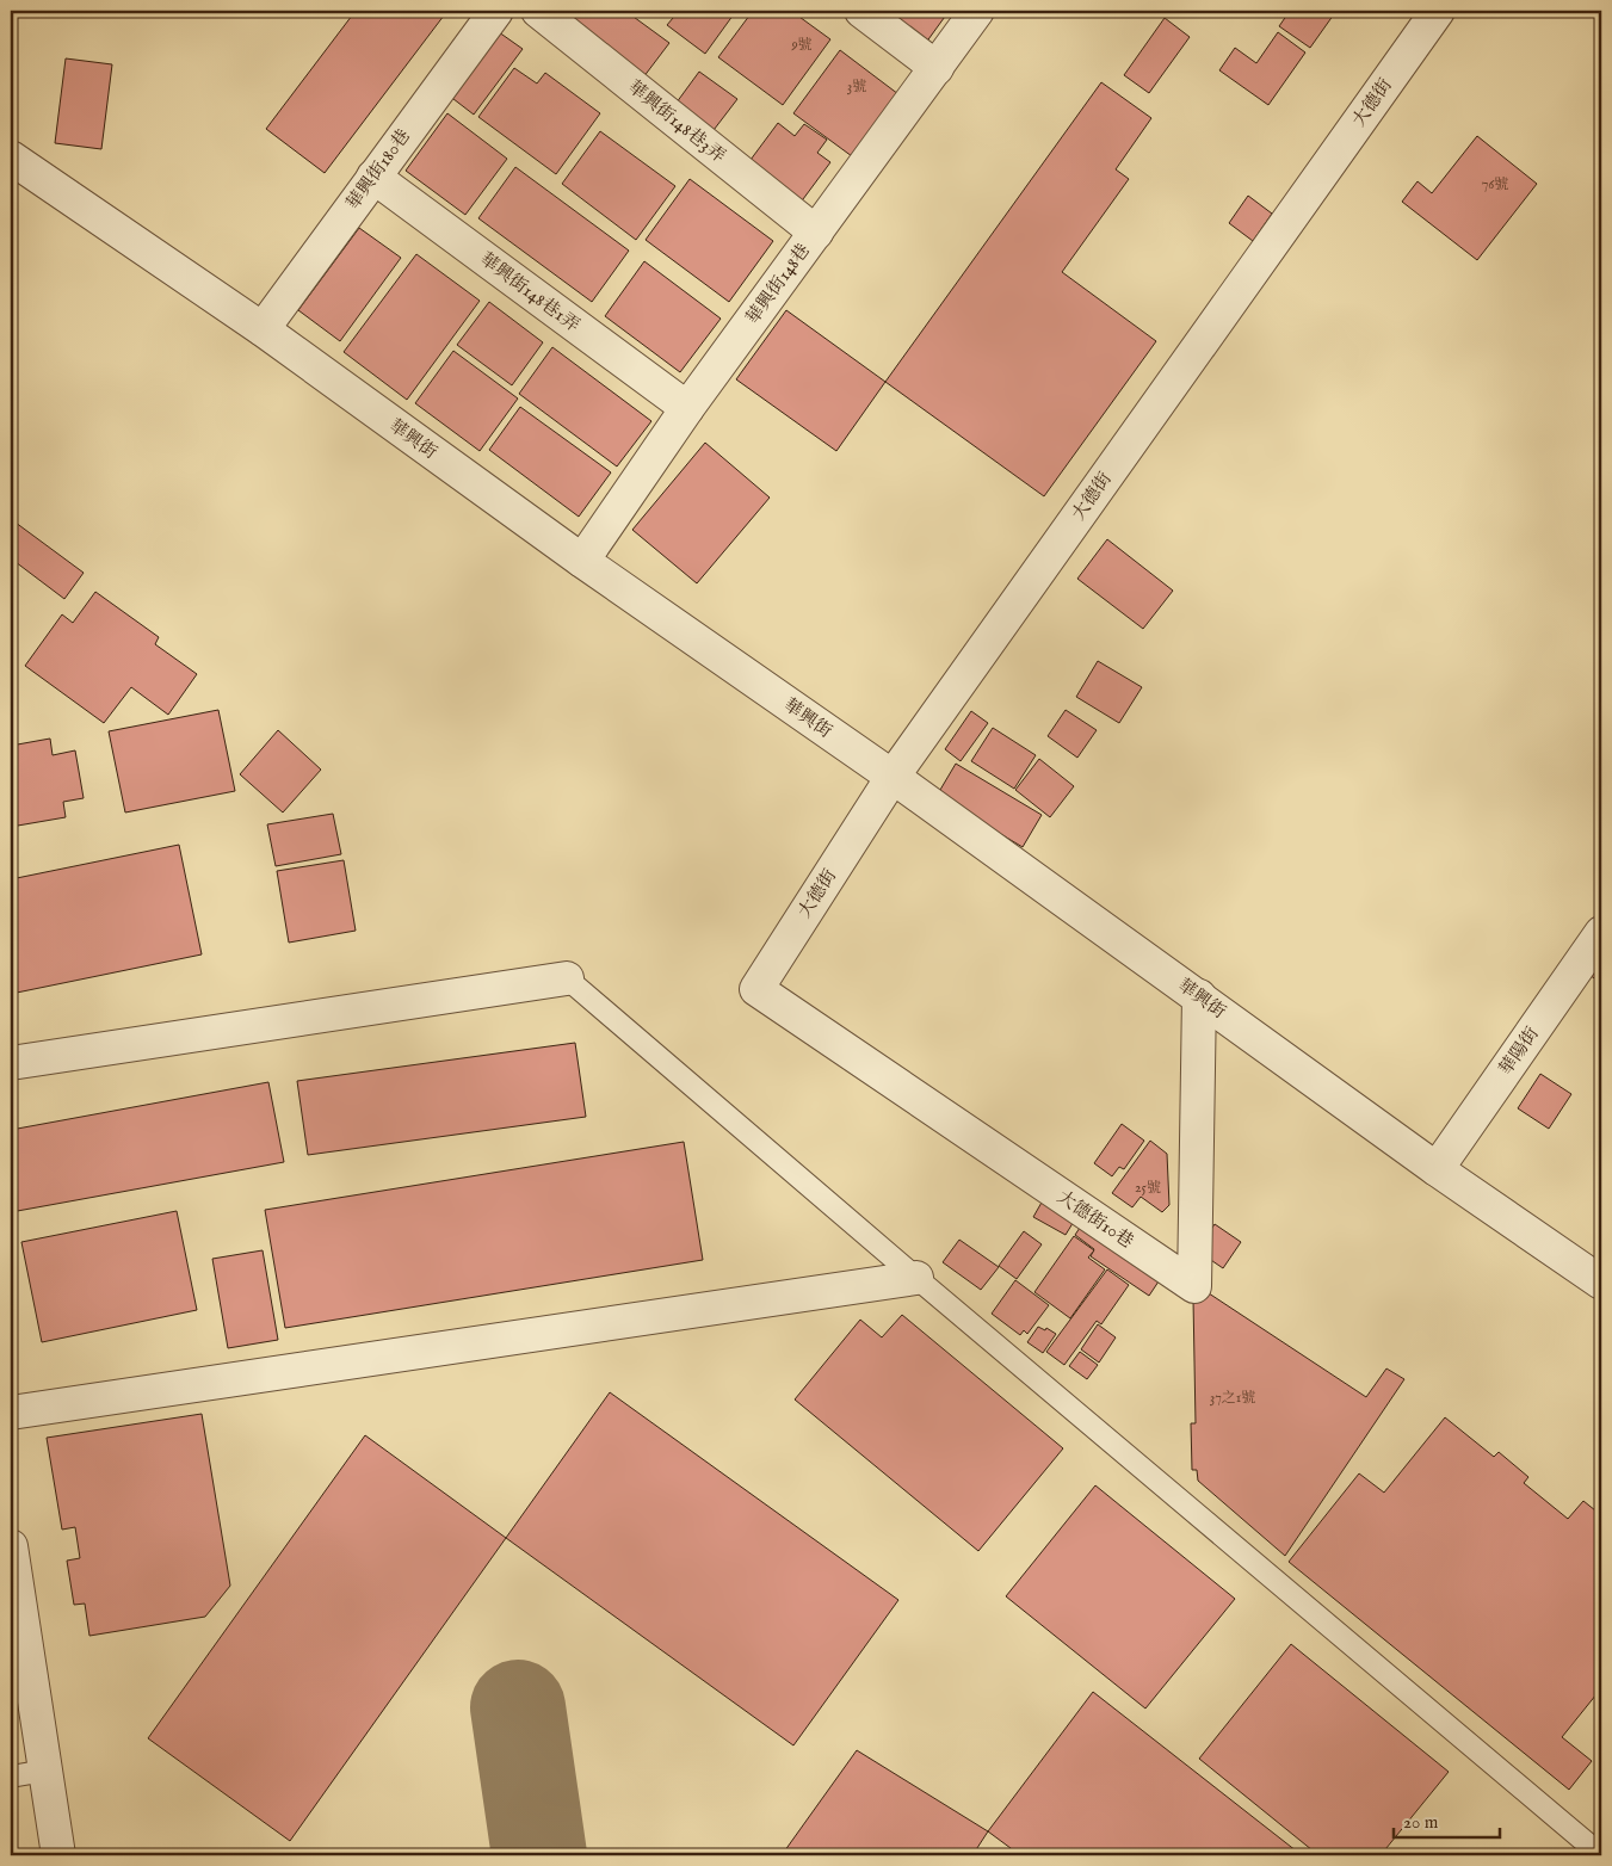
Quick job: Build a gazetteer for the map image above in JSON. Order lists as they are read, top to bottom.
{
  "streets": {
    "street": [
      "大德街",
      "華興街148巷3弄",
      "華興街180巷",
      "華興街148巷",
      "華興街148巷1弄",
      "華興街",
      "華陽街",
      "大德街10巷"
    ]
  },
  "crossings": [
    ["大德街", "華興街"],
    ["大德街", "大德街10巷"],
    ["華興街148巷3弄", "華興街148巷"],
    ["華興街180巷", "華興街148巷1弄"],
    ["華興街180巷", "華興街"],
    ["華興街148巷", "華興街148巷1弄"],
    ["華興街148巷", "華興街"],
    ["華興街", "華陽街"],
    ["華興街", "大德街10巷"]
  ],
  "house_numbers": [
    "9號",
    "3號",
    "76號",
    "25號",
    "37之1號"
  ],
  "scale_bar": "20 m"
}
